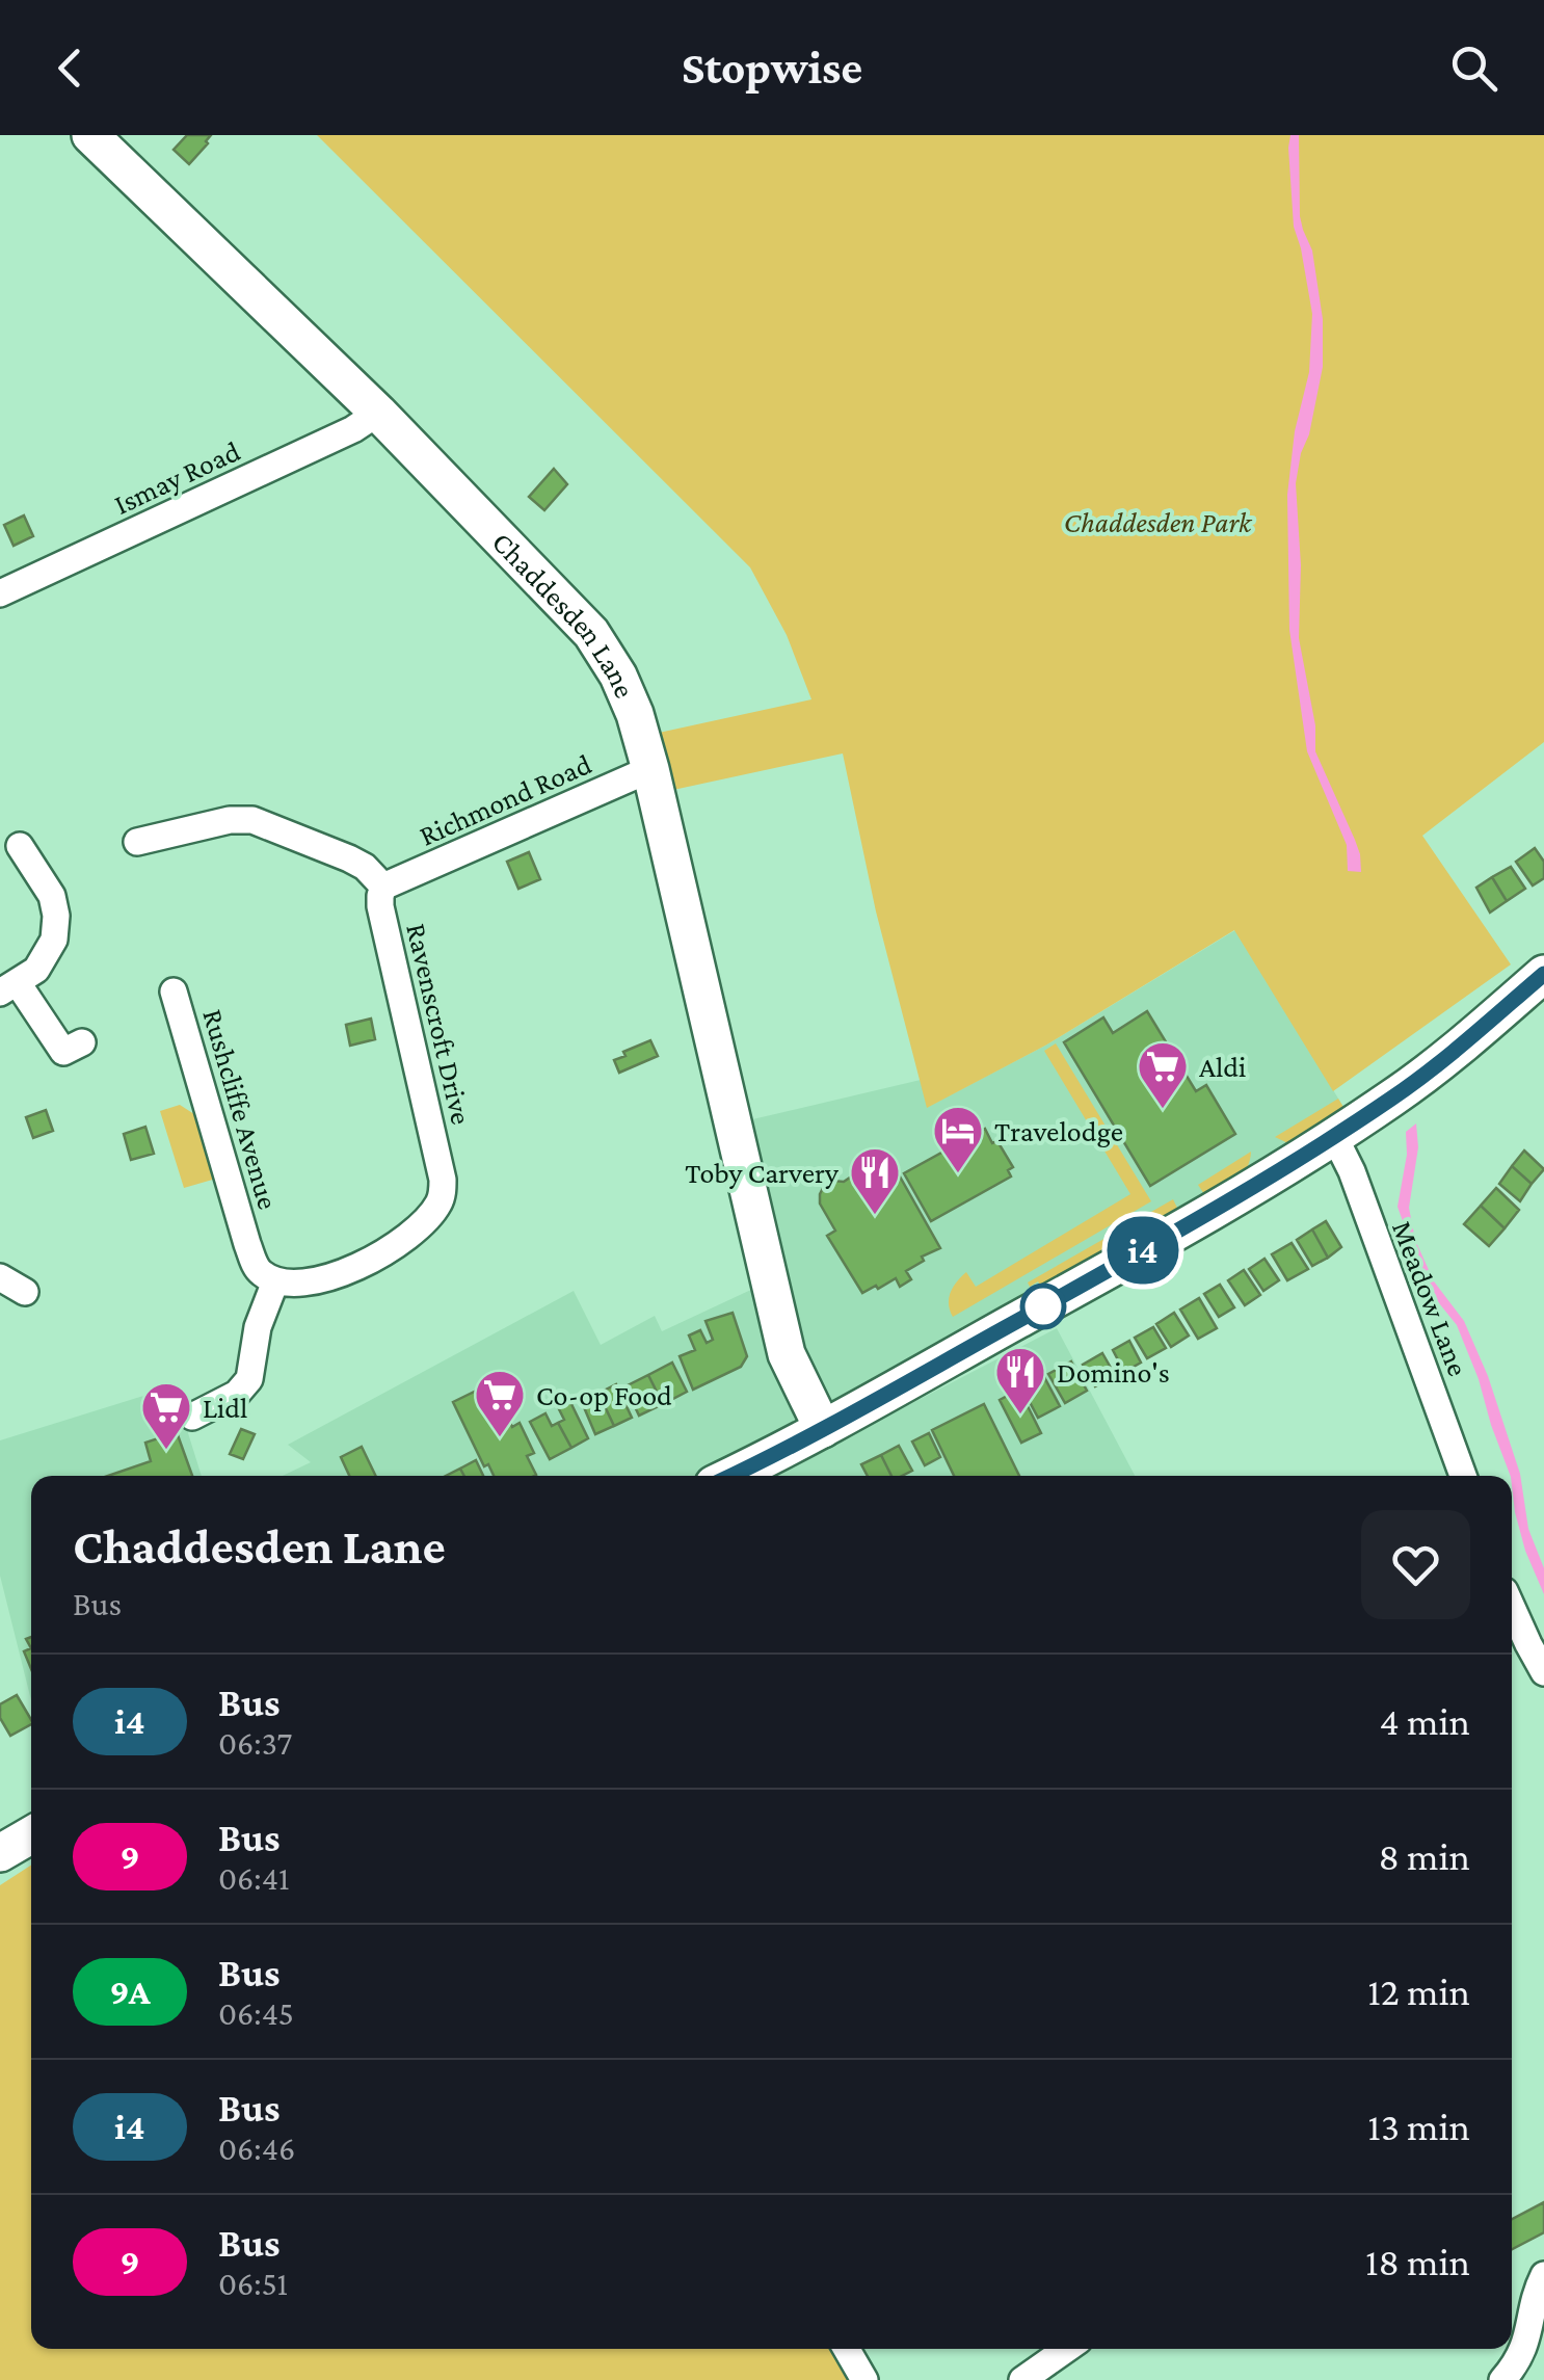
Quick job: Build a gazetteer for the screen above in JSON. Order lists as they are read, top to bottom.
{
  "streets": {
    "street": [
      "Ismay Road",
      "Chaddesden Lane",
      "Richmond Road",
      "Ravenscroft Drive",
      "Rushcliffe Avenue",
      "Meadow Lane"
    ]
  },
  "crossings": [
    ["Ismay Road", "Chaddesden Lane"],
    ["Chaddesden Lane", "Richmond Road"],
    ["Richmond Road", "Ravenscroft Drive"],
    ["Ravenscroft Drive", "Rushcliffe Avenue"]
  ],
  "parks": ["Chaddesden Park"],
  "places": {
    "supermarket": ["Aldi", "Co-op Food", "Lidl"],
    "hotel": ["Travelodge"],
    "restaurant": ["Toby Carvery", "Domino's"]
  },
  "lines": ["bus line i4"],
  "page": {
    "header": "Stopwise",
    "on_map": "i4",
    "heading": ["Chaddesden Lane", "Bus"],
    "list": [
      {
        "mark": "i4",
        "name": "Bus",
        "note": "06:37",
        "value": "4 min"
      },
      {
        "mark": "9",
        "name": "Bus",
        "note": "06:41",
        "value": "8 min"
      },
      {
        "mark": "9A",
        "name": "Bus",
        "note": "06:45",
        "value": "12 min"
      },
      {
        "mark": "i4",
        "name": "Bus",
        "note": "06:46",
        "value": "13 min"
      },
      {
        "mark": "9",
        "name": "Bus",
        "note": "06:51",
        "value": "18 min"
      }
    ]
  }
}
